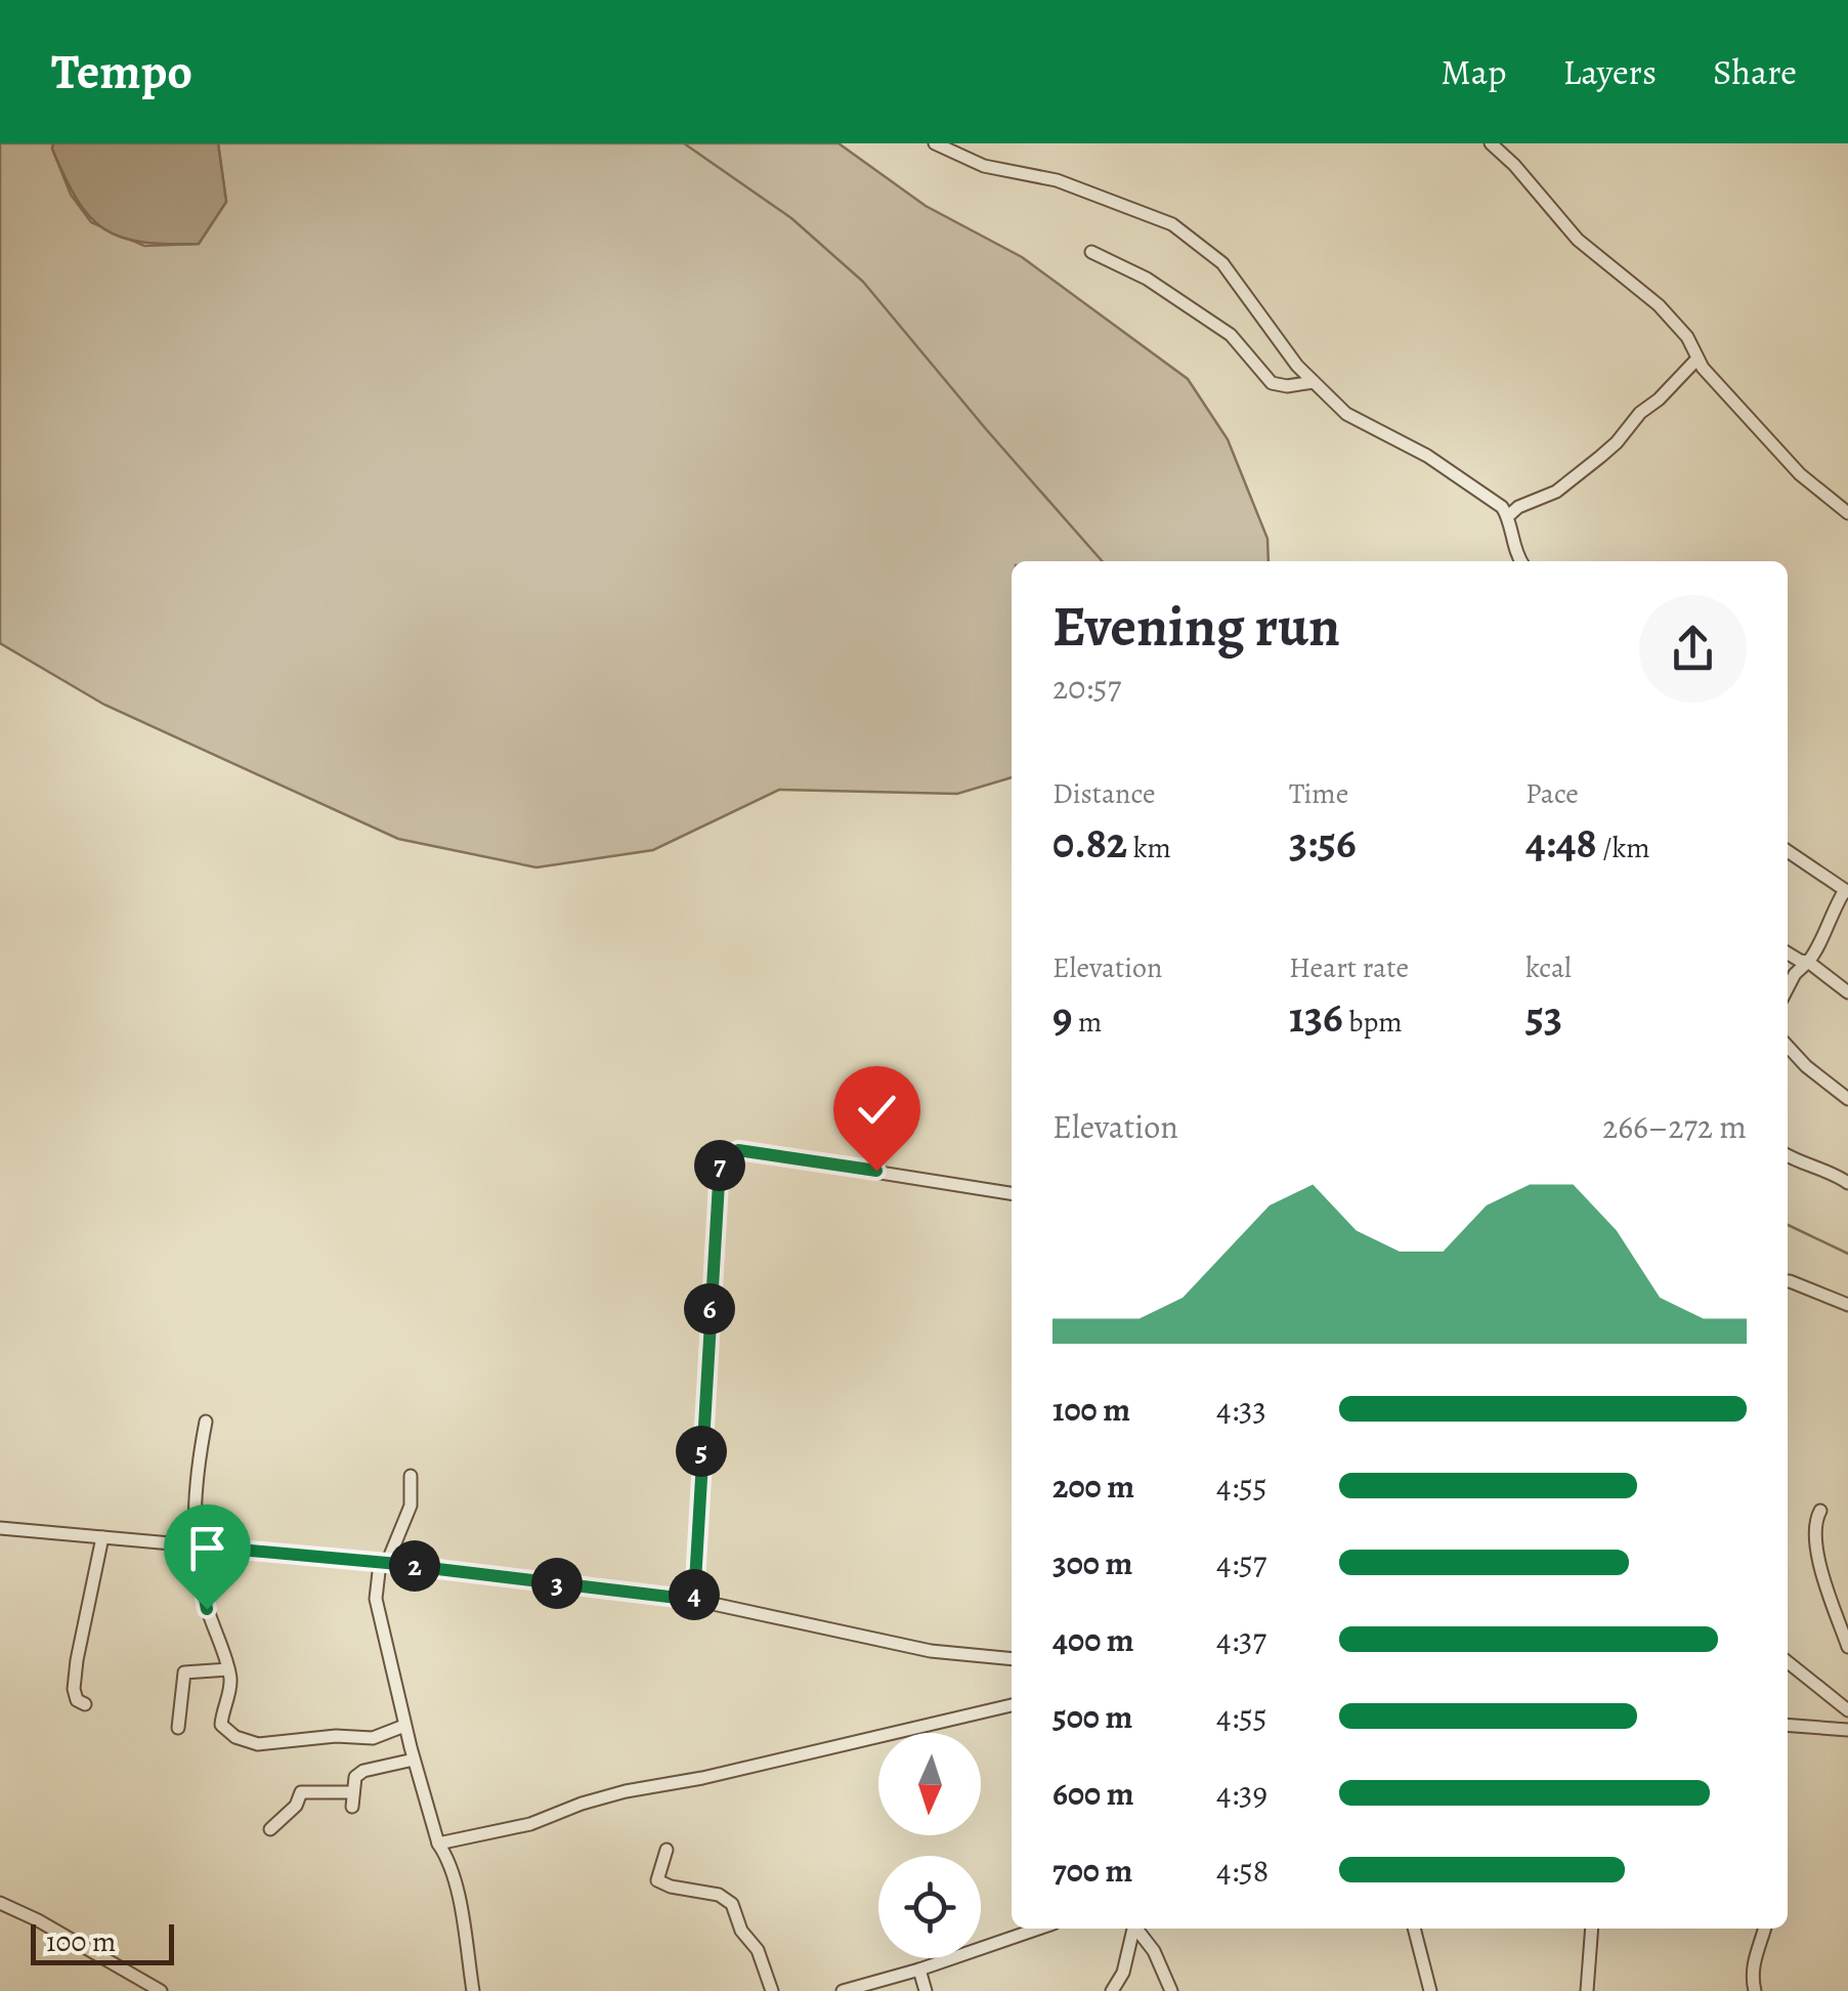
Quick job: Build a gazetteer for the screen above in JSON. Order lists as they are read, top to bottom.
{
  "scale_bar": "100 m",
  "north": "bottom",
  "page": {
    "header": "Tempo",
    "nav": ["Map", "Layers", "Share"],
    "heading": ["Evening run", "20:57"],
    "stats": [
      ["Distance", "0.82 km"],
      ["Time", "3:56"],
      ["Pace", "4:48 /km"],
      ["Elevation", "9 m"],
      ["Heart rate", "136 bpm"],
      ["kcal", "53"]
    ],
    "chart": ["Elevation", "266–272 m"],
    "pins": [
      "7",
      "6",
      "5",
      "2",
      "3",
      "4"
    ],
    "list": [
      {
        "name": "100 m",
        "note": "4:33"
      },
      {
        "name": "200 m",
        "note": "4:55"
      },
      {
        "name": "300 m",
        "note": "4:57"
      },
      {
        "name": "400 m",
        "note": "4:37"
      },
      {
        "name": "500 m",
        "note": "4:55"
      },
      {
        "name": "600 m",
        "note": "4:39"
      },
      {
        "name": "700 m",
        "note": "4:58"
      }
    ],
    "scale": "100 m"
  }
}
